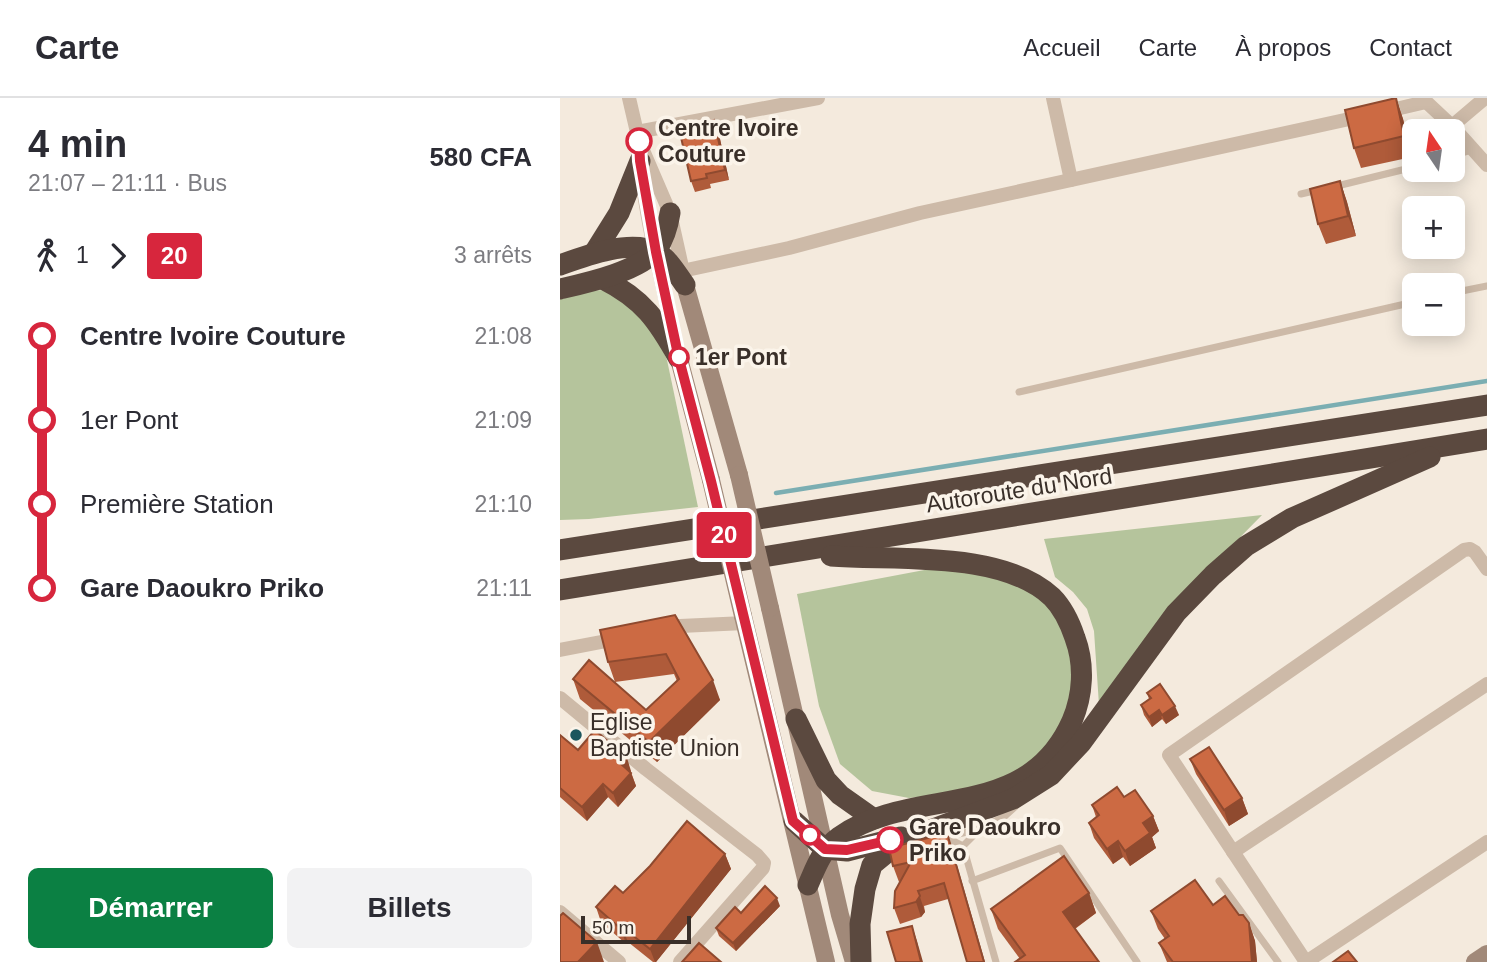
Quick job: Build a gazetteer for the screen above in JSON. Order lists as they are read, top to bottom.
{
  "streets": {
    "highway": ["Autoroute du Nord"]
  },
  "places": [
    "Centre Ivoire Couture",
    "1er Pont",
    "Eglise Baptiste Union",
    "Gare Daoukro Priko"
  ],
  "lines": ["bus line 20"],
  "scale_bar": "50 m",
  "north": "top",
  "page": {
    "header": "Carte",
    "nav": [
      "Accueil",
      "Carte",
      "À propos",
      "Contact"
    ],
    "heading": ["4 min", "21:07 – 21:11 · Bus", "580 CFA"],
    "on_map": "20",
    "map_buttons": ["+", "−"],
    "legs": ["1", "20", "3 arrêts"],
    "list": [
      {
        "name": "Centre Ivoire Couture",
        "value": "21:08"
      },
      {
        "name": "1er Pont",
        "value": "21:09"
      },
      {
        "name": "Première Station",
        "value": "21:10"
      },
      {
        "name": "Gare Daoukro Priko",
        "value": "21:11"
      }
    ],
    "buttons": ["Démarrer", "Billets"],
    "scale": "50 m"
  }
}
